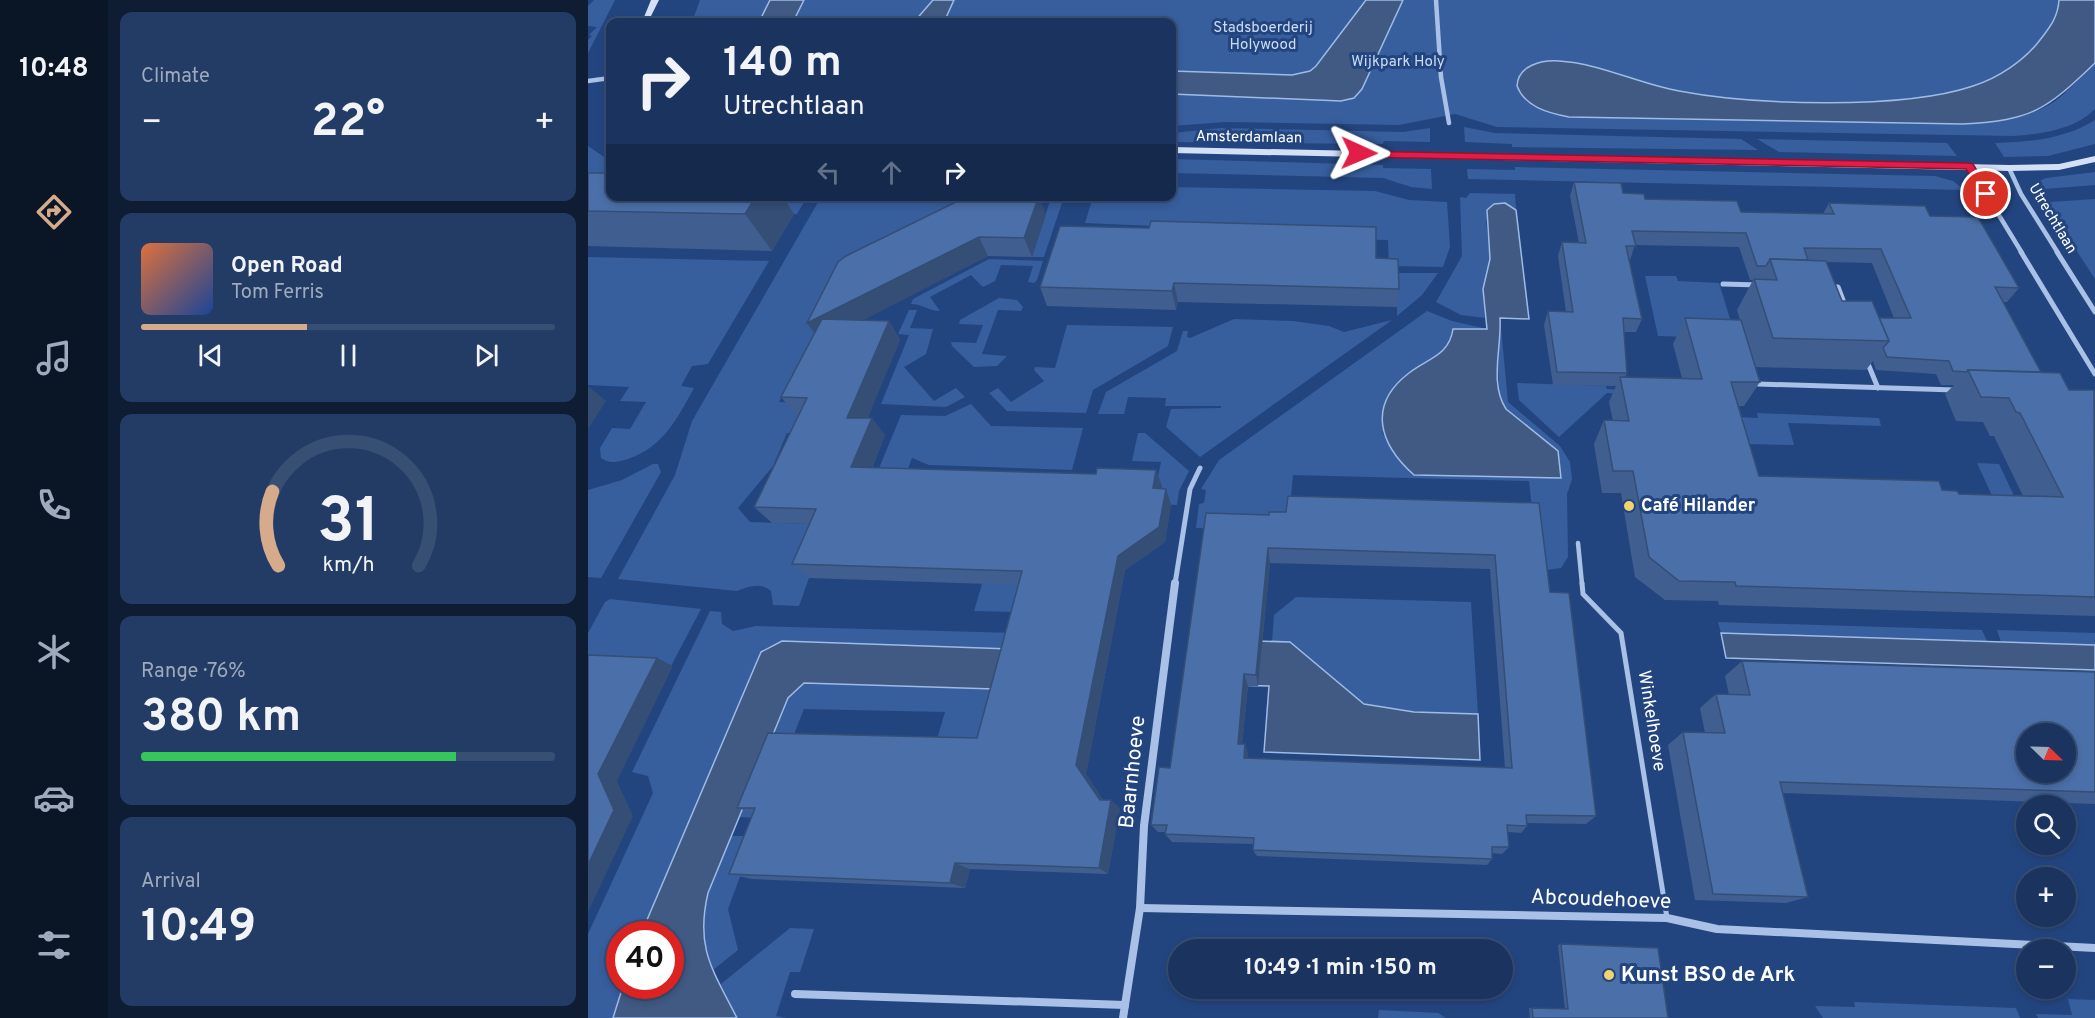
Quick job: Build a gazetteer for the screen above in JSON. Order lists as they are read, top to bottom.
{
  "streets": {
    "street": [
      "Amsterdamlaan",
      "Utrechtlaan",
      "Baarnhoeve",
      "Abcoudehoeve"
    ],
    "lane": ["Winkelhoeve"]
  },
  "crossings": [
    ["Amsterdamlaan", "Utrechtlaan"],
    ["Winkelhoeve", "Abcoudehoeve"],
    ["Baarnhoeve", "Abcoudehoeve"]
  ],
  "parks": ["Stadsboerderij Holywood", "Wijkpark Holy"],
  "places": ["Café Hilander", "Kunst BSO de Ark"],
  "north": "bottom right",
  "page": {
    "tabs": "10:48",
    "tile": [
      "Climate",
      ["Range · 76%", "380 km"],
      ["Arrival", "10:49"]
    ],
    "turn": ["140 m", "Utrechtlaan"],
    "heat": ["−", "22°", "+"],
    "song": ["Open Road", "Tom Ferris"],
    "map_buttons": ["+", "−"],
    "limit": "40",
    "trip": "10:49 · 1 min · 150 m",
    "gauge": ["31", "km/h"]
  }
}
